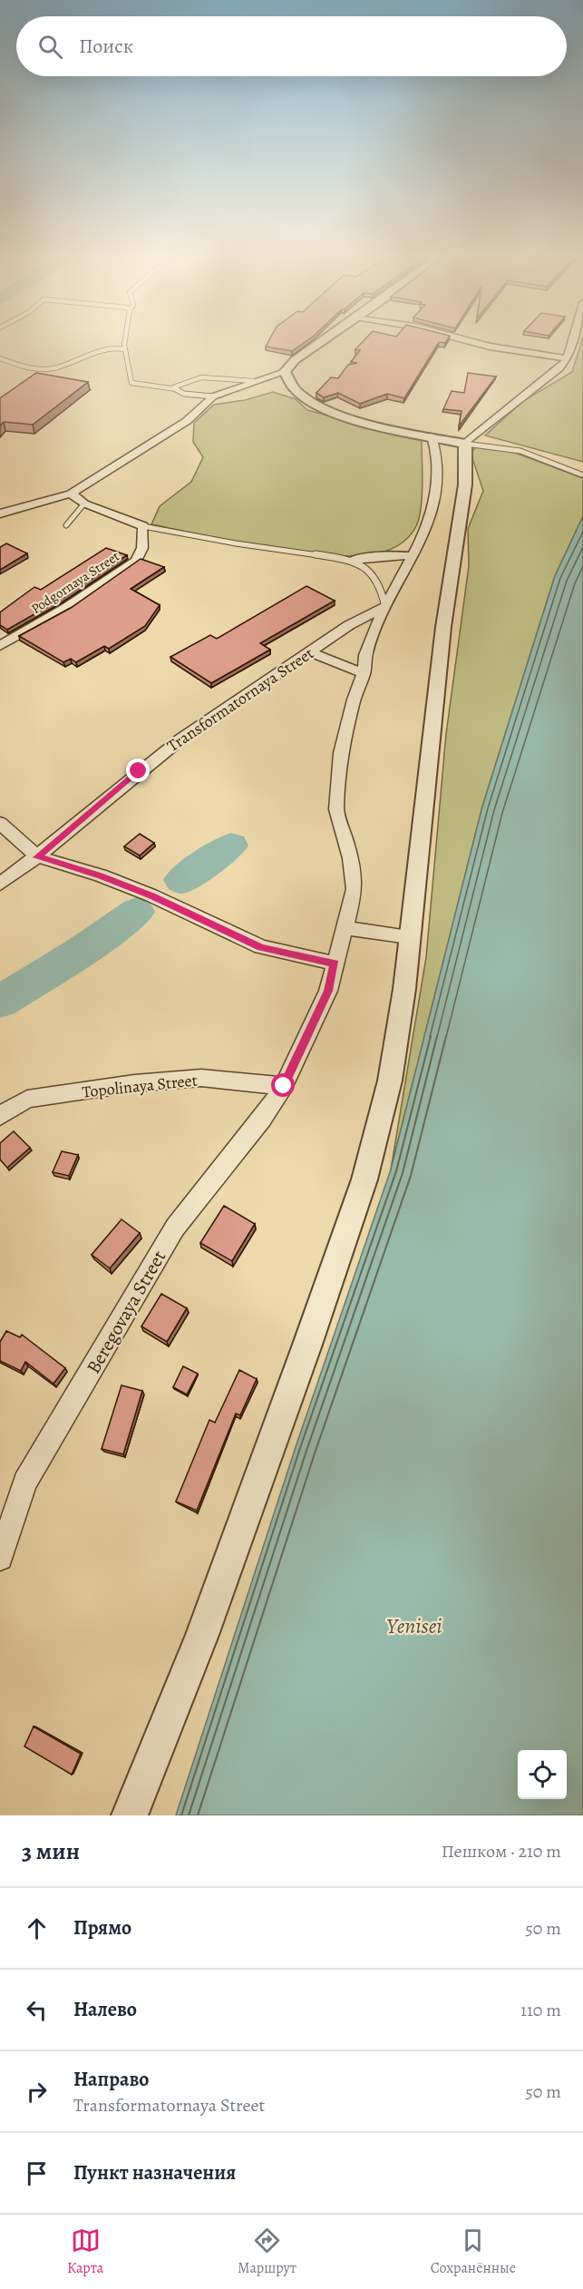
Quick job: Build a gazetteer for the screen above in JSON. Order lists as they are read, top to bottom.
{
  "streets": {
    "street": [
      "Podgornaya Street",
      "Transformatornaya Street",
      "Topolinaya Street",
      "Beregovaya Street"
    ]
  },
  "crossings": [
    ["Transformatornaya Street", "Beregovaya Street"],
    ["Topolinaya Street", "Beregovaya Street"]
  ],
  "water": ["Yenisei"],
  "page": {
    "search": "Поиск",
    "heading": ["3 мин", "Пешком · 210 m"],
    "list": [
      ["Прямо", "50 m"],
      ["Налево", "110 m"],
      ["Направо", "Transformatornaya Street", "50 m"],
      "Пункт назначения"
    ],
    "nav": ["Карта", "Маршрут", "Сохранённые"]
  }
}
